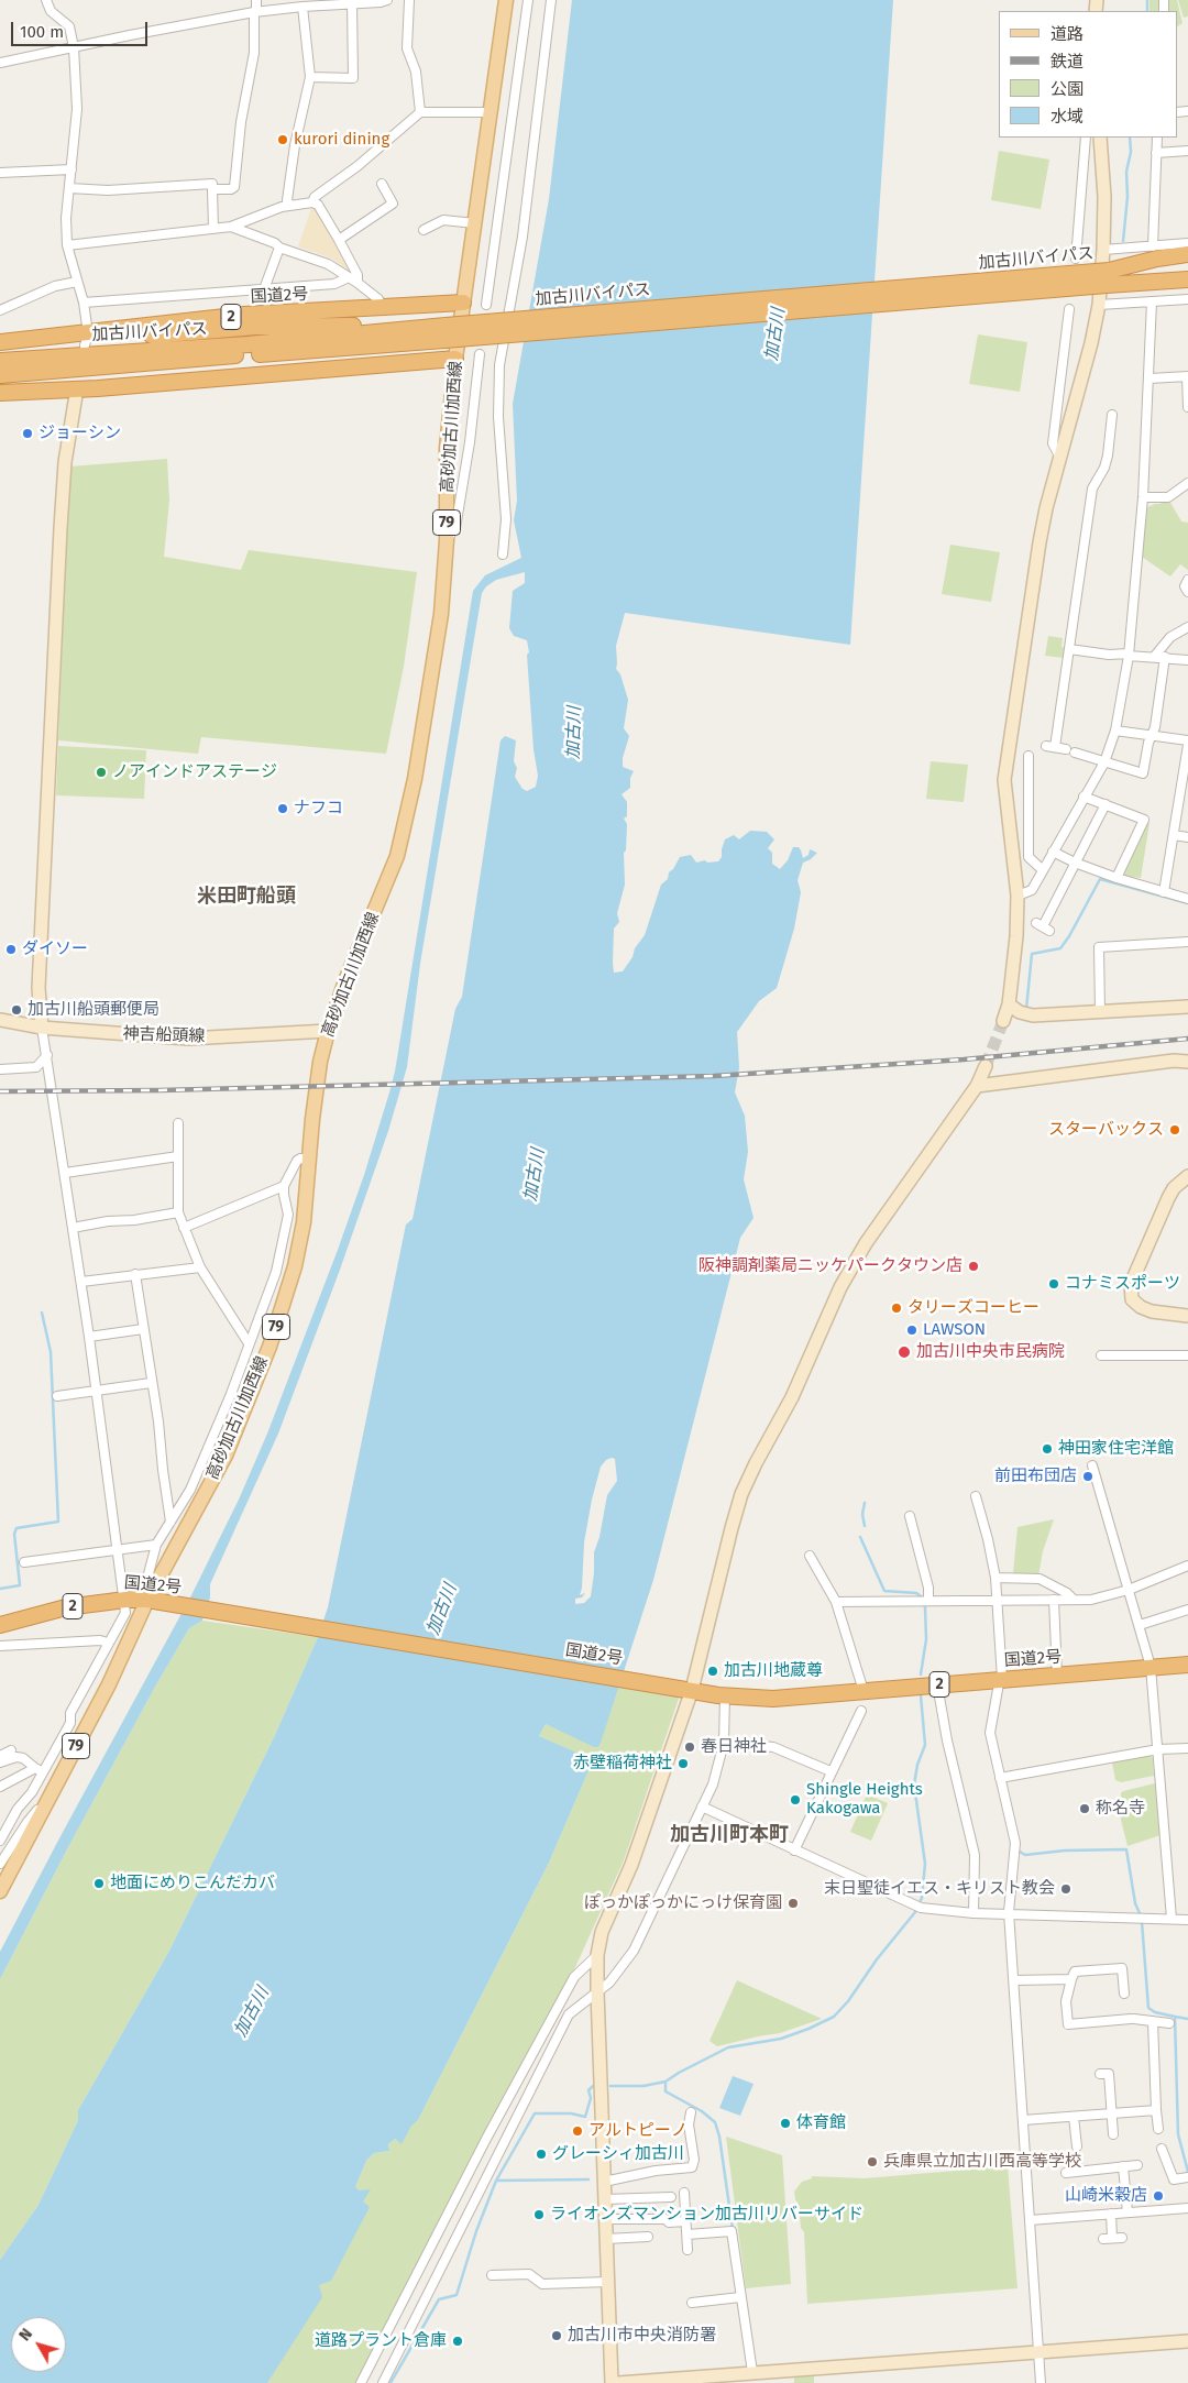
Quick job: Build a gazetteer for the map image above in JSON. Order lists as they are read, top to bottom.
{
  "streets": {
    "highway": ["加古川バイパス", "国道2号", "2"],
    "main road": ["高砂加古川加西線", "79"],
    "street": ["神吉船頭線"]
  },
  "crossings": [
    ["国道2号", "高砂加古川加西線"],
    ["高砂加古川加西線", "神吉船頭線"]
  ],
  "districts": ["米田町船頭", "加古川町本町"],
  "water": ["加古川"],
  "places": [
    "kurori dining",
    "ジョーシン",
    "ノアインドアステージ",
    "ナフコ",
    "ダイソー",
    "加古川船頭郵便局",
    "スターバックス",
    "阪神調剤薬局ニッケパークタウン店",
    "コナミスポーツ",
    "タリーズコーヒー",
    "LAWSON",
    "加古川中央市民病院",
    "神田家住宅洋館",
    "前田布団店",
    "加古川地蔵尊",
    "春日神社",
    "赤壁稲荷神社",
    "Shingle Heights Kakogawa",
    "称名寺",
    "地面にめりこんだカバ",
    "末日聖徒イエス・キリスト教会",
    "ぽっかぽっかにっけ保育園",
    "体育館",
    "アルトピーノ",
    "グレーシィ加古川",
    "兵庫県立加古川西高等学校",
    "山崎米穀店",
    "ライオンズマンション加古川リバーサイド",
    "加古川市中央消防署",
    "道路プラント倉庫"
  ],
  "legend": [
    "道路",
    "鉄道",
    "公園",
    "水域"
  ],
  "scale_bar": "100 m",
  "north": "top left"
}
